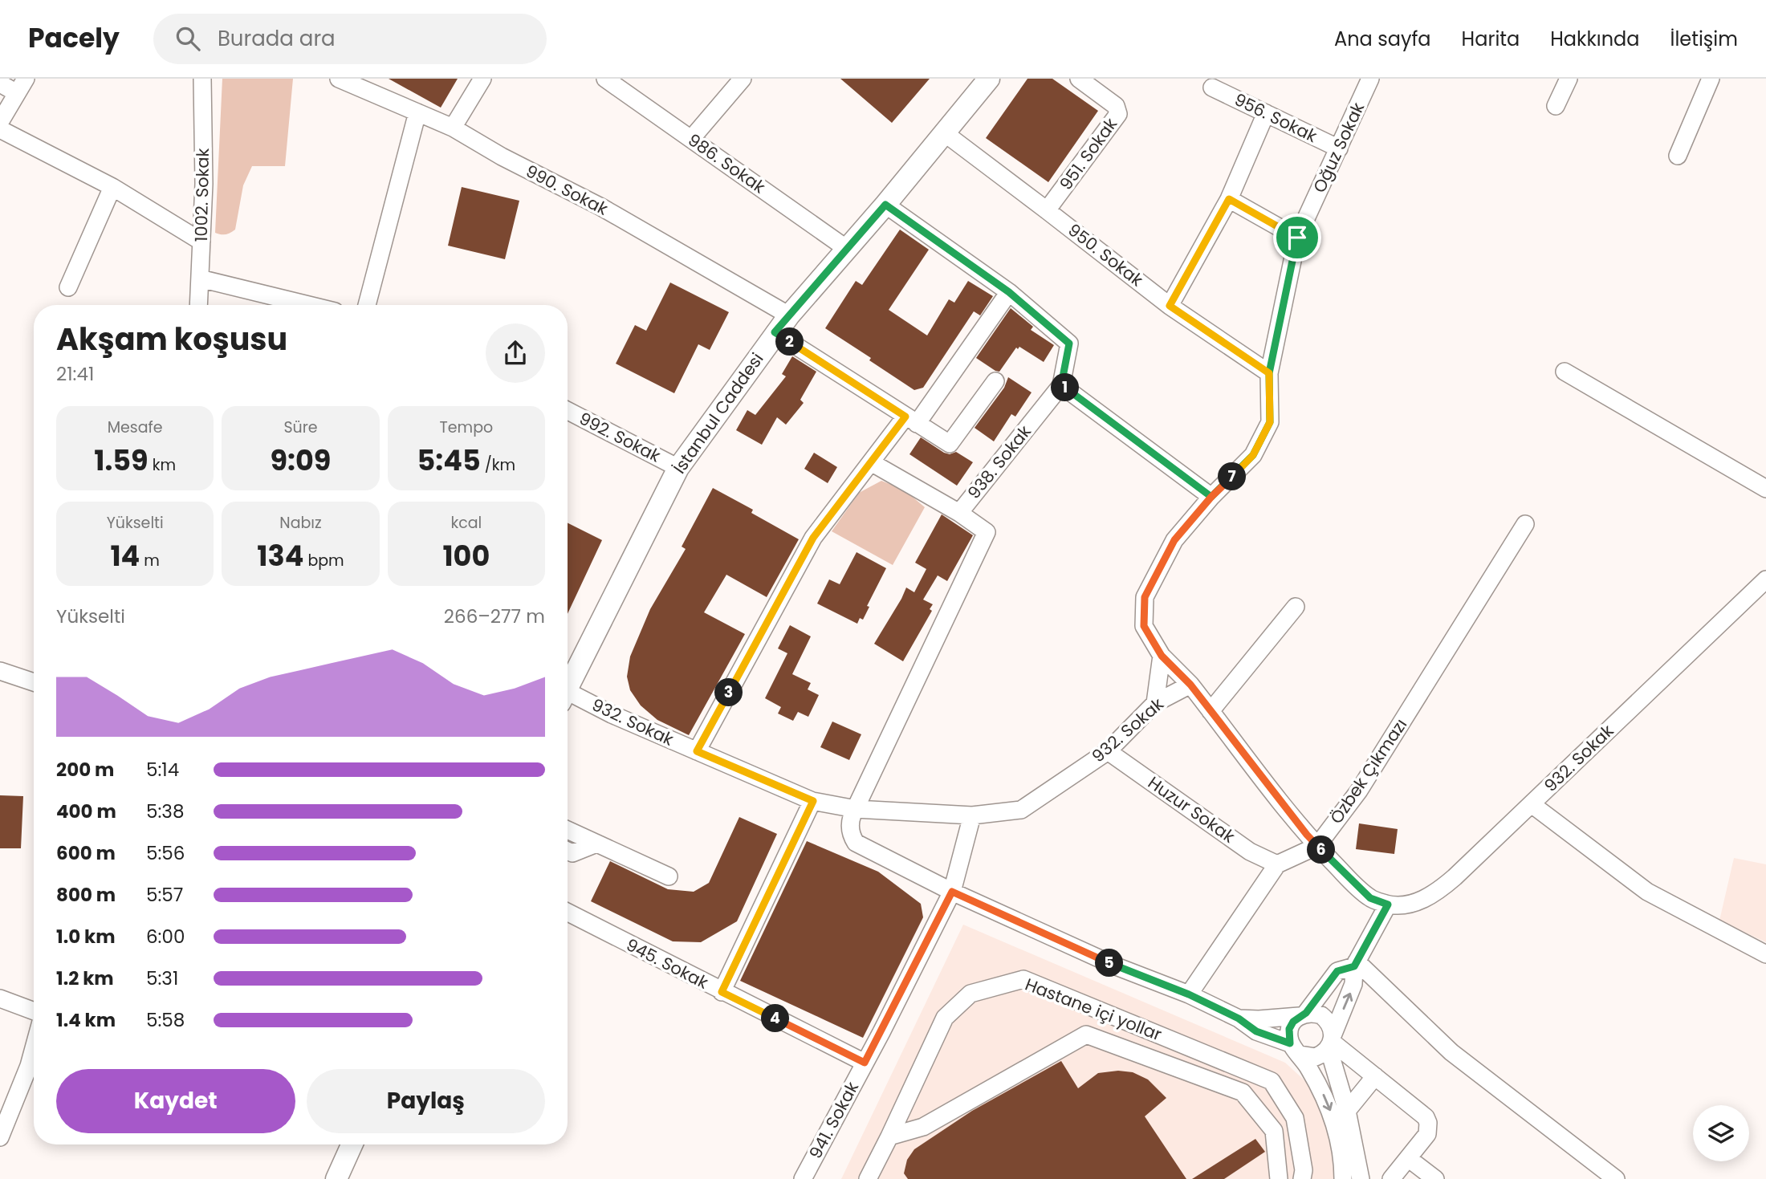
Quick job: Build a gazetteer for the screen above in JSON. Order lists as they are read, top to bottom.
{
  "streets": {
    "main road": ["İstanbul Caddesi"],
    "street": [
      "956. Sokak",
      "Oğuz Sokak",
      "951. Sokak",
      "986. Sokak",
      "990. Sokak",
      "1002. Sokak",
      "950. Sokak",
      "992. Sokak",
      "938. Sokak",
      "932. Sokak",
      "Özbek Çıkmazı",
      "Huzur Sokak",
      "945. Sokak",
      "Hastane içi yollar",
      "941. Sokak"
    ]
  },
  "crossings": [
    ["956. Sokak", "Oğuz Sokak"],
    ["Oğuz Sokak", "950. Sokak"],
    ["Oğuz Sokak", "932. Sokak"],
    ["951. Sokak", "950. Sokak"],
    ["986. Sokak", "İstanbul Caddesi"],
    ["990. Sokak", "İstanbul Caddesi"],
    ["950. Sokak", "İstanbul Caddesi"],
    ["İstanbul Caddesi", "992. Sokak"],
    ["932. Sokak", "Huzur Sokak"],
    ["932. Sokak", "941. Sokak"],
    ["Özbek Çıkmazı", "Huzur Sokak"],
    ["945. Sokak", "941. Sokak"]
  ],
  "page": {
    "header": "Pacely",
    "search": "Burada ara",
    "nav": [
      "Ana sayfa",
      "Harita",
      "Hakkında",
      "İletişim"
    ],
    "heading": ["Akşam koşusu", "21:41"],
    "pins": [
      "2",
      "1",
      "7",
      "3",
      "6",
      "5",
      "4"
    ],
    "stats": [
      ["Mesafe", "1.59 km"],
      ["Süre", "9:09"],
      ["Tempo", "5:45 /km"],
      ["Yükselti", "14 m"],
      ["Nabız", "134 bpm"],
      ["kcal", "100"]
    ],
    "chart": ["Yükselti", "266–277 m"],
    "list": [
      {
        "name": "200 m",
        "note": "5:14"
      },
      {
        "name": "400 m",
        "note": "5:38"
      },
      {
        "name": "600 m",
        "note": "5:56"
      },
      {
        "name": "800 m",
        "note": "5:57"
      },
      {
        "name": "1.0 km",
        "note": "6:00"
      },
      {
        "name": "1.2 km",
        "note": "5:31"
      },
      {
        "name": "1.4 km",
        "note": "5:58"
      }
    ],
    "buttons": ["Kaydet", "Paylaş"]
  }
}
